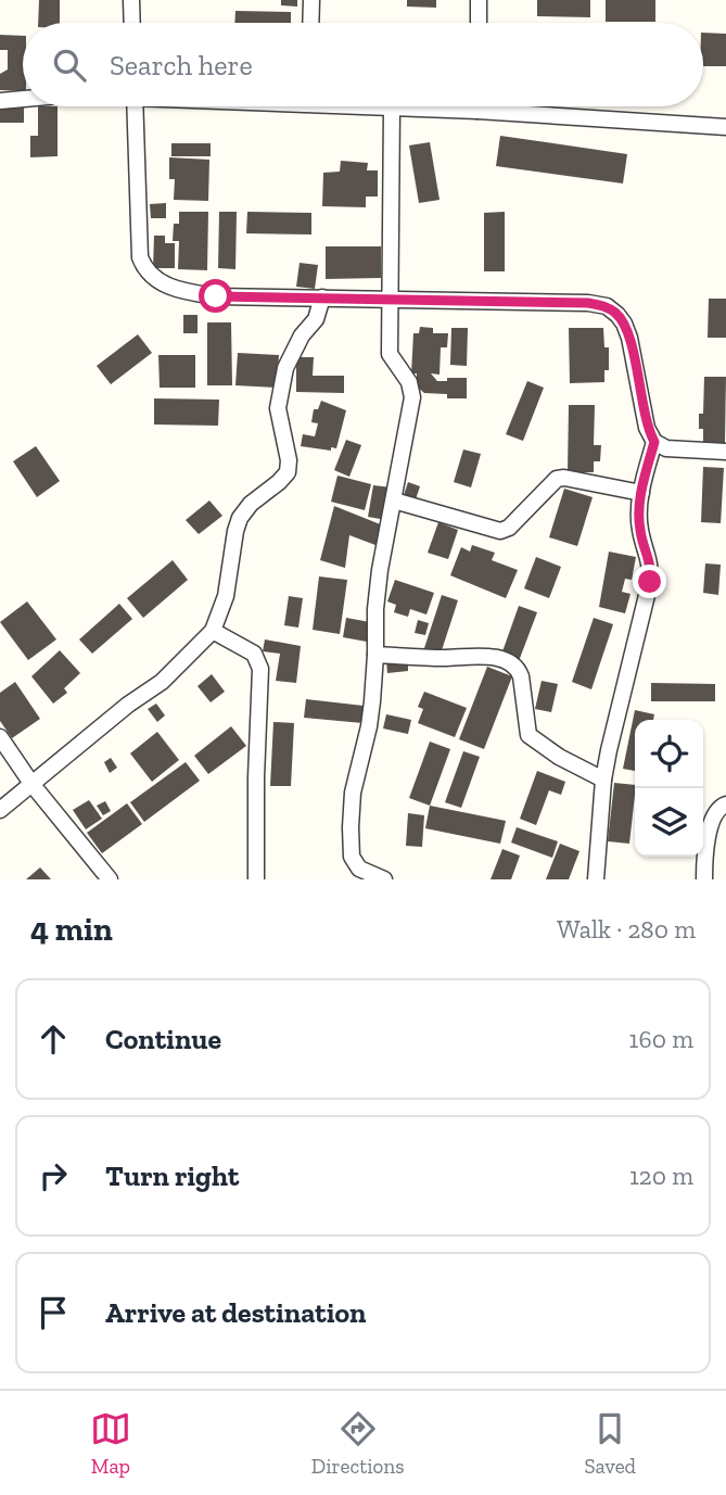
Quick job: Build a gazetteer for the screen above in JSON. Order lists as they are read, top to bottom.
{
  "page": {
    "search": "Search here",
    "heading": ["4 min", "Walk · 280 m"],
    "list": [
      ["Continue", "160 m"],
      ["Turn right", "120 m"],
      "Arrive at destination"
    ],
    "nav": ["Map", "Directions", "Saved"]
  }
}
